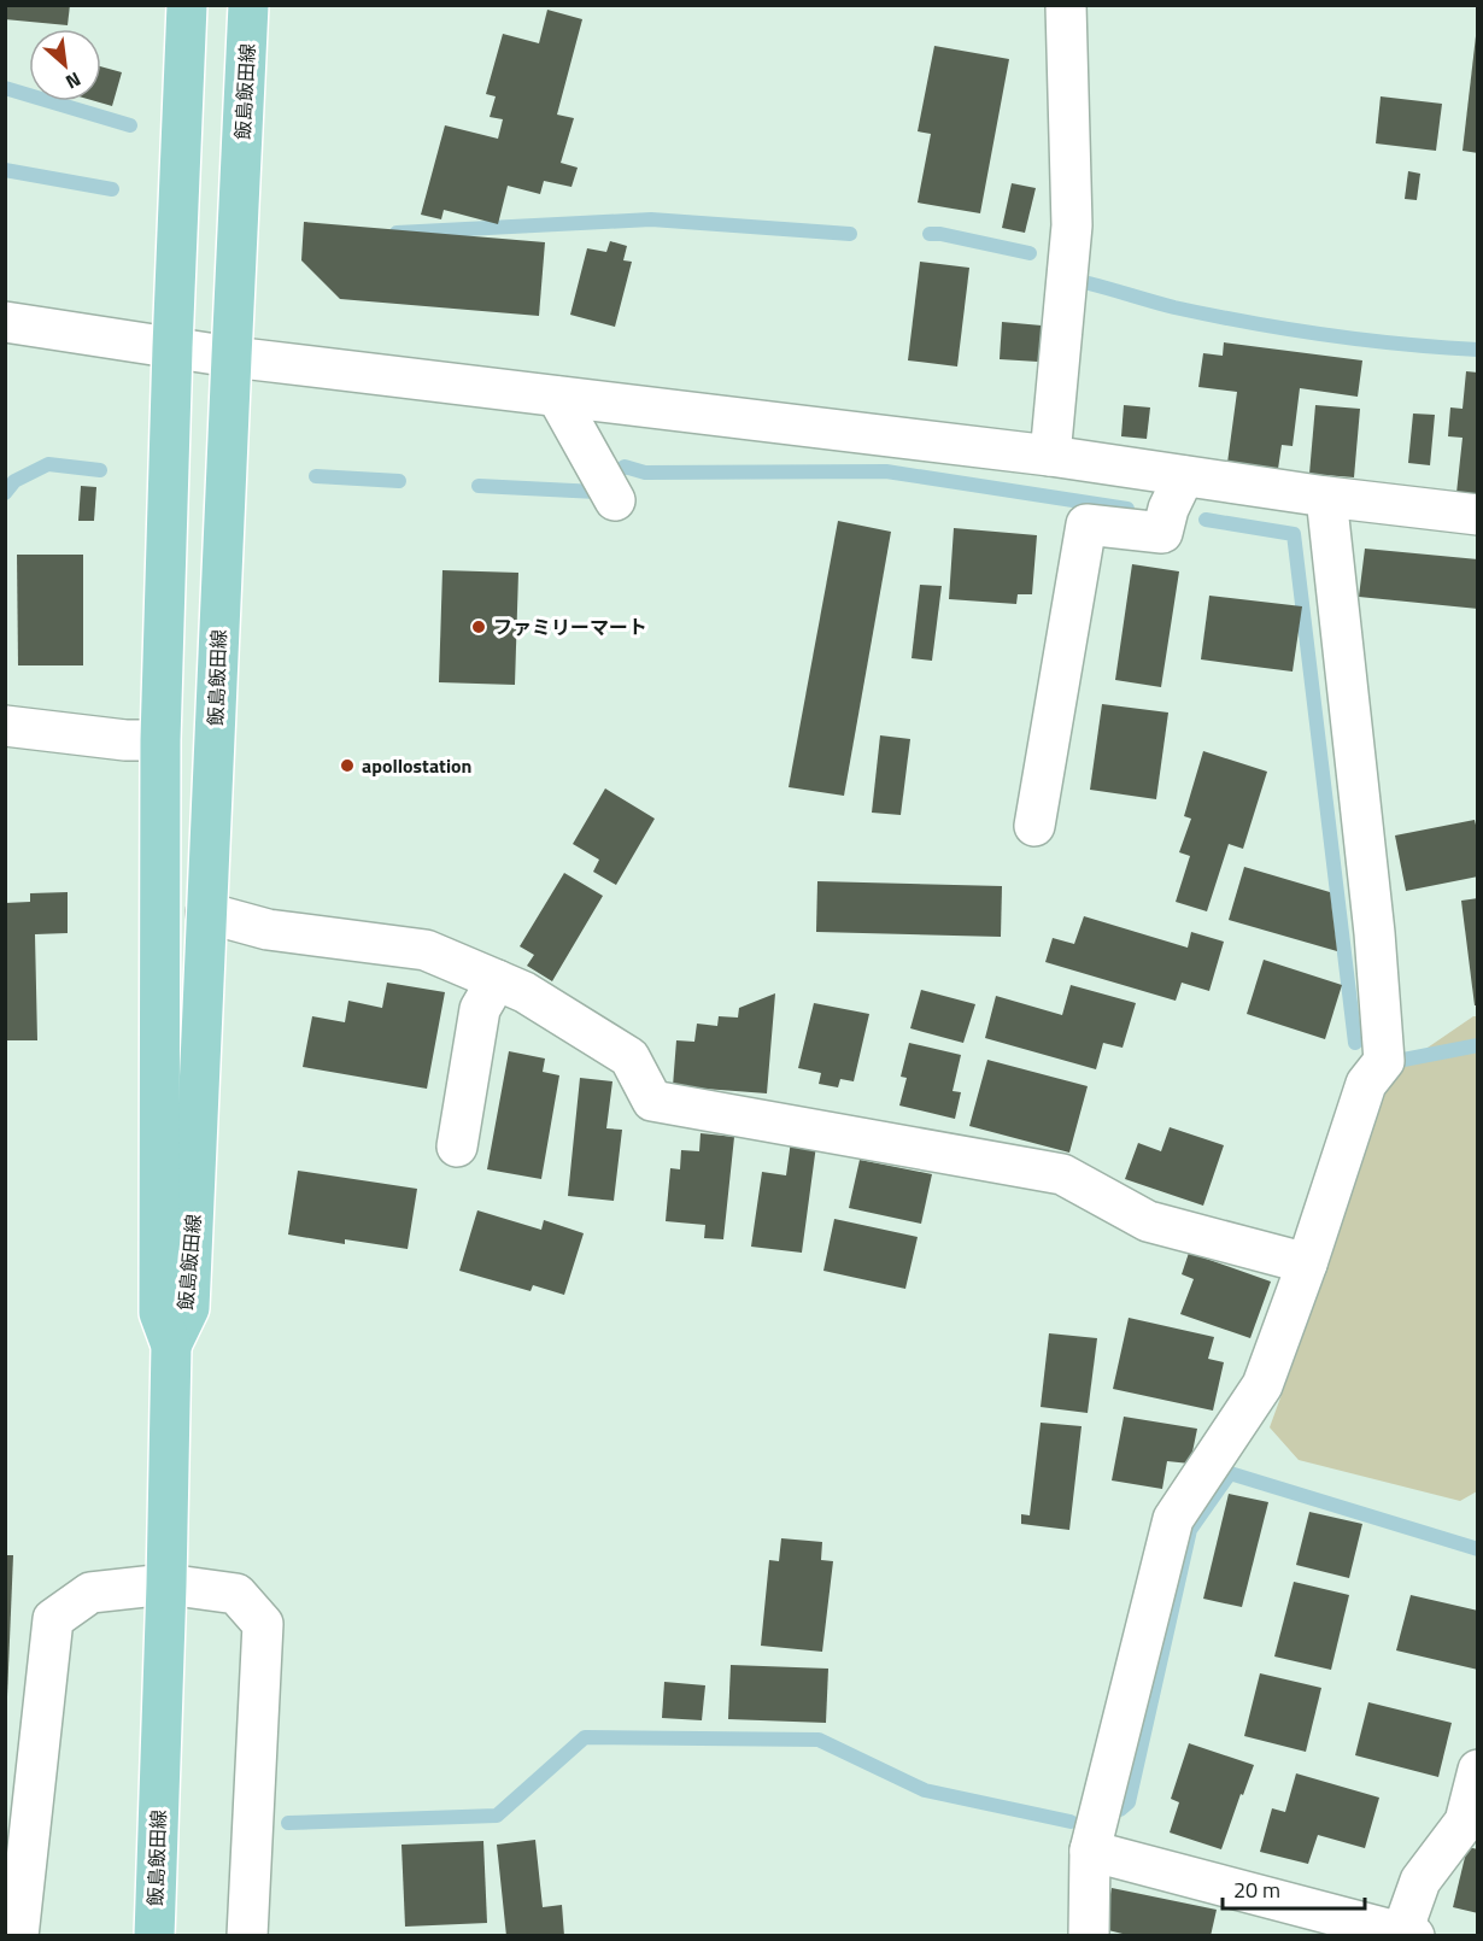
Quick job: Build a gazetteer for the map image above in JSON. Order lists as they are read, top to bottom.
{
  "streets": {
    "main road": ["飯島飯田線"]
  },
  "places": ["ファミリーマート", "apollostation"],
  "scale_bar": "20 m",
  "north": "bottom right"
}
